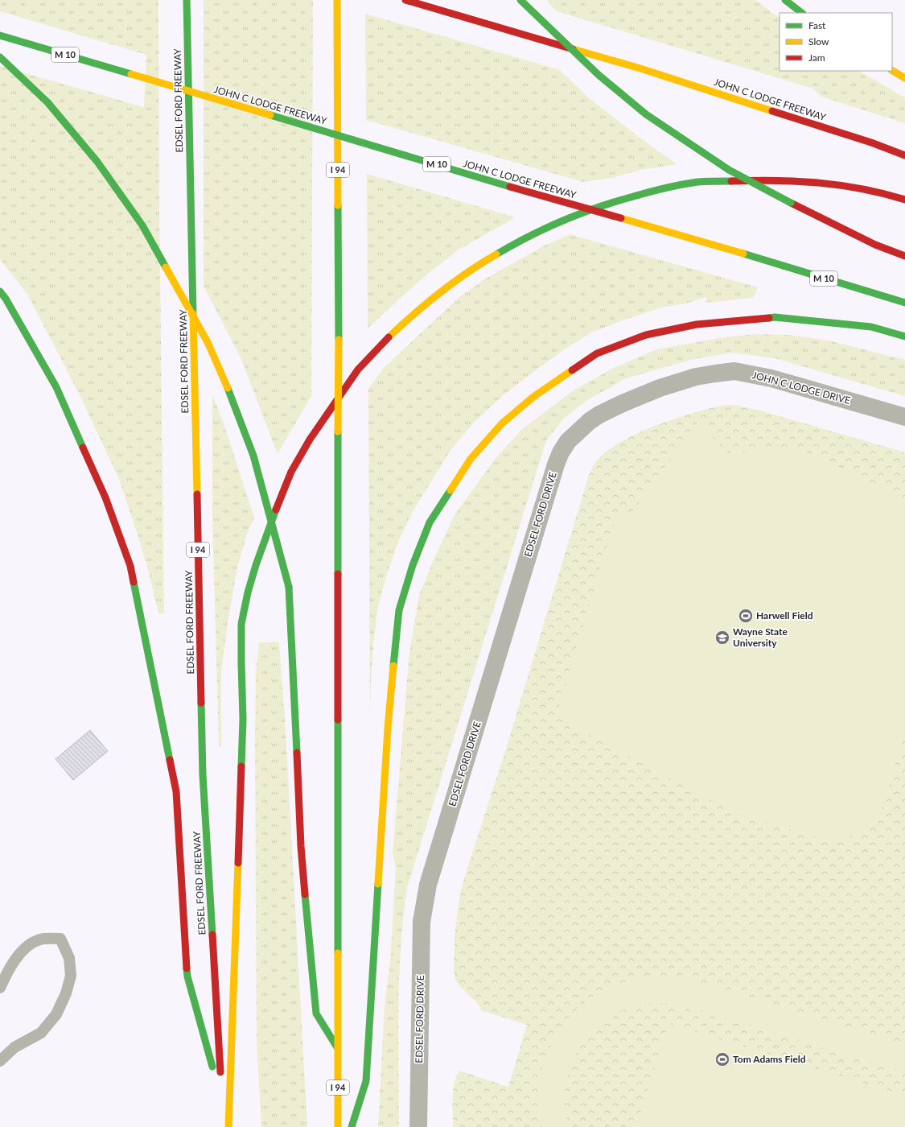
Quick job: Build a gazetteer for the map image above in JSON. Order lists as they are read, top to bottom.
{
  "streets": {
    "highway": [
      "M 10",
      "JOHN C LODGE FREEWAY",
      "EDSEL FORD FREEWAY",
      "I 94"
    ],
    "street": ["JOHN C LODGE DRIVE", "EDSEL FORD DRIVE"]
  },
  "crossings": [
    ["JOHN C LODGE DRIVE", "EDSEL FORD DRIVE"]
  ],
  "places": {
    "sports": ["Harwell Field", "Tom Adams Field"],
    "school or university": ["Wayne State University"]
  },
  "legend": ["Fast", "Slow", "Jam"]
}
